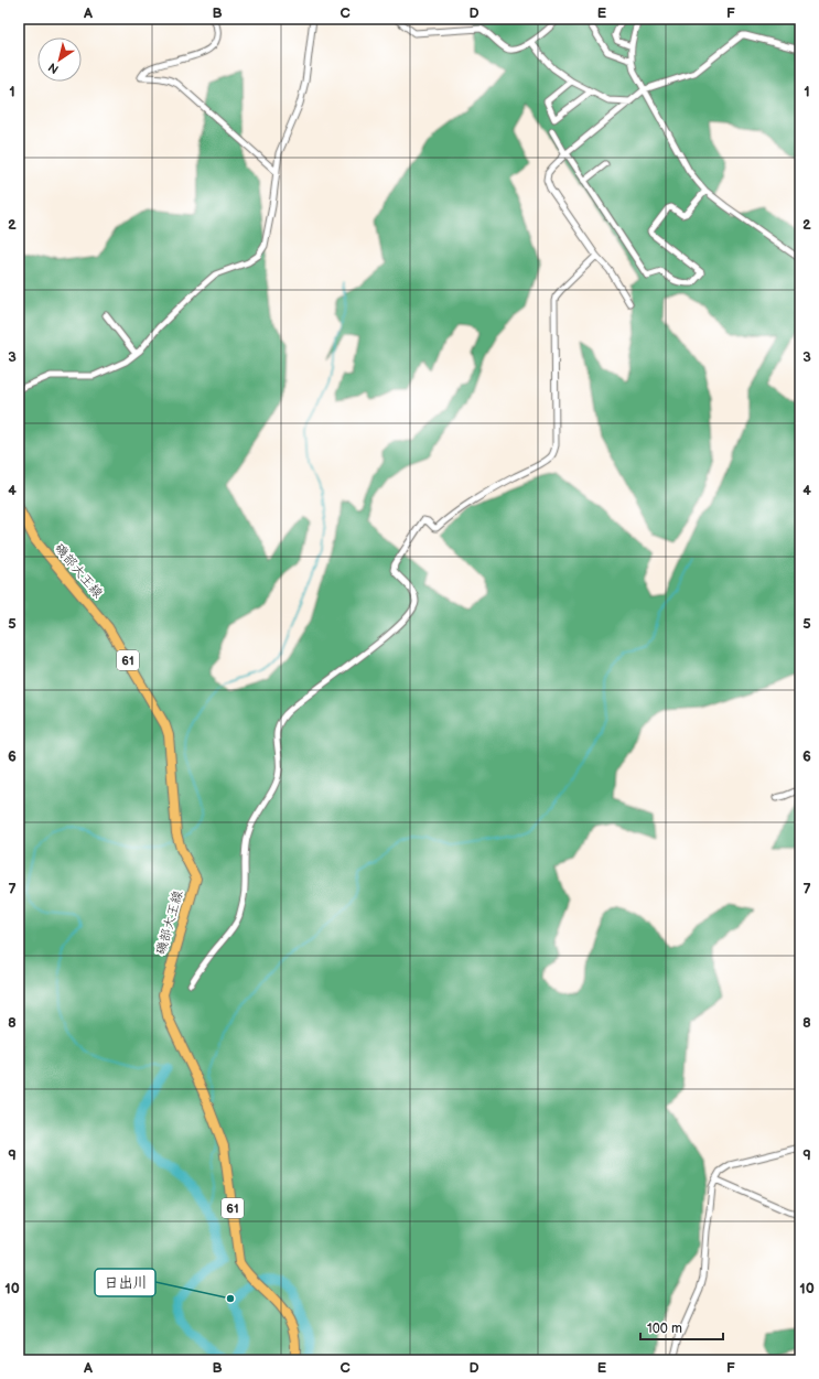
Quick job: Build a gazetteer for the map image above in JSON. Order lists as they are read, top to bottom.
{
  "streets": {
    "main road": ["磯部大王線", "61"]
  },
  "places": ["日出川"],
  "scale_bar": "100 m",
  "north": "bottom left",
  "grid": {
    "columns": [
      "A",
      "B",
      "C",
      "D",
      "E",
      "F"
    ],
    "rows": [
      "1",
      "2",
      "3",
      "4",
      "5",
      "6",
      "7",
      "8",
      "9",
      "10"
    ]
  }
}
